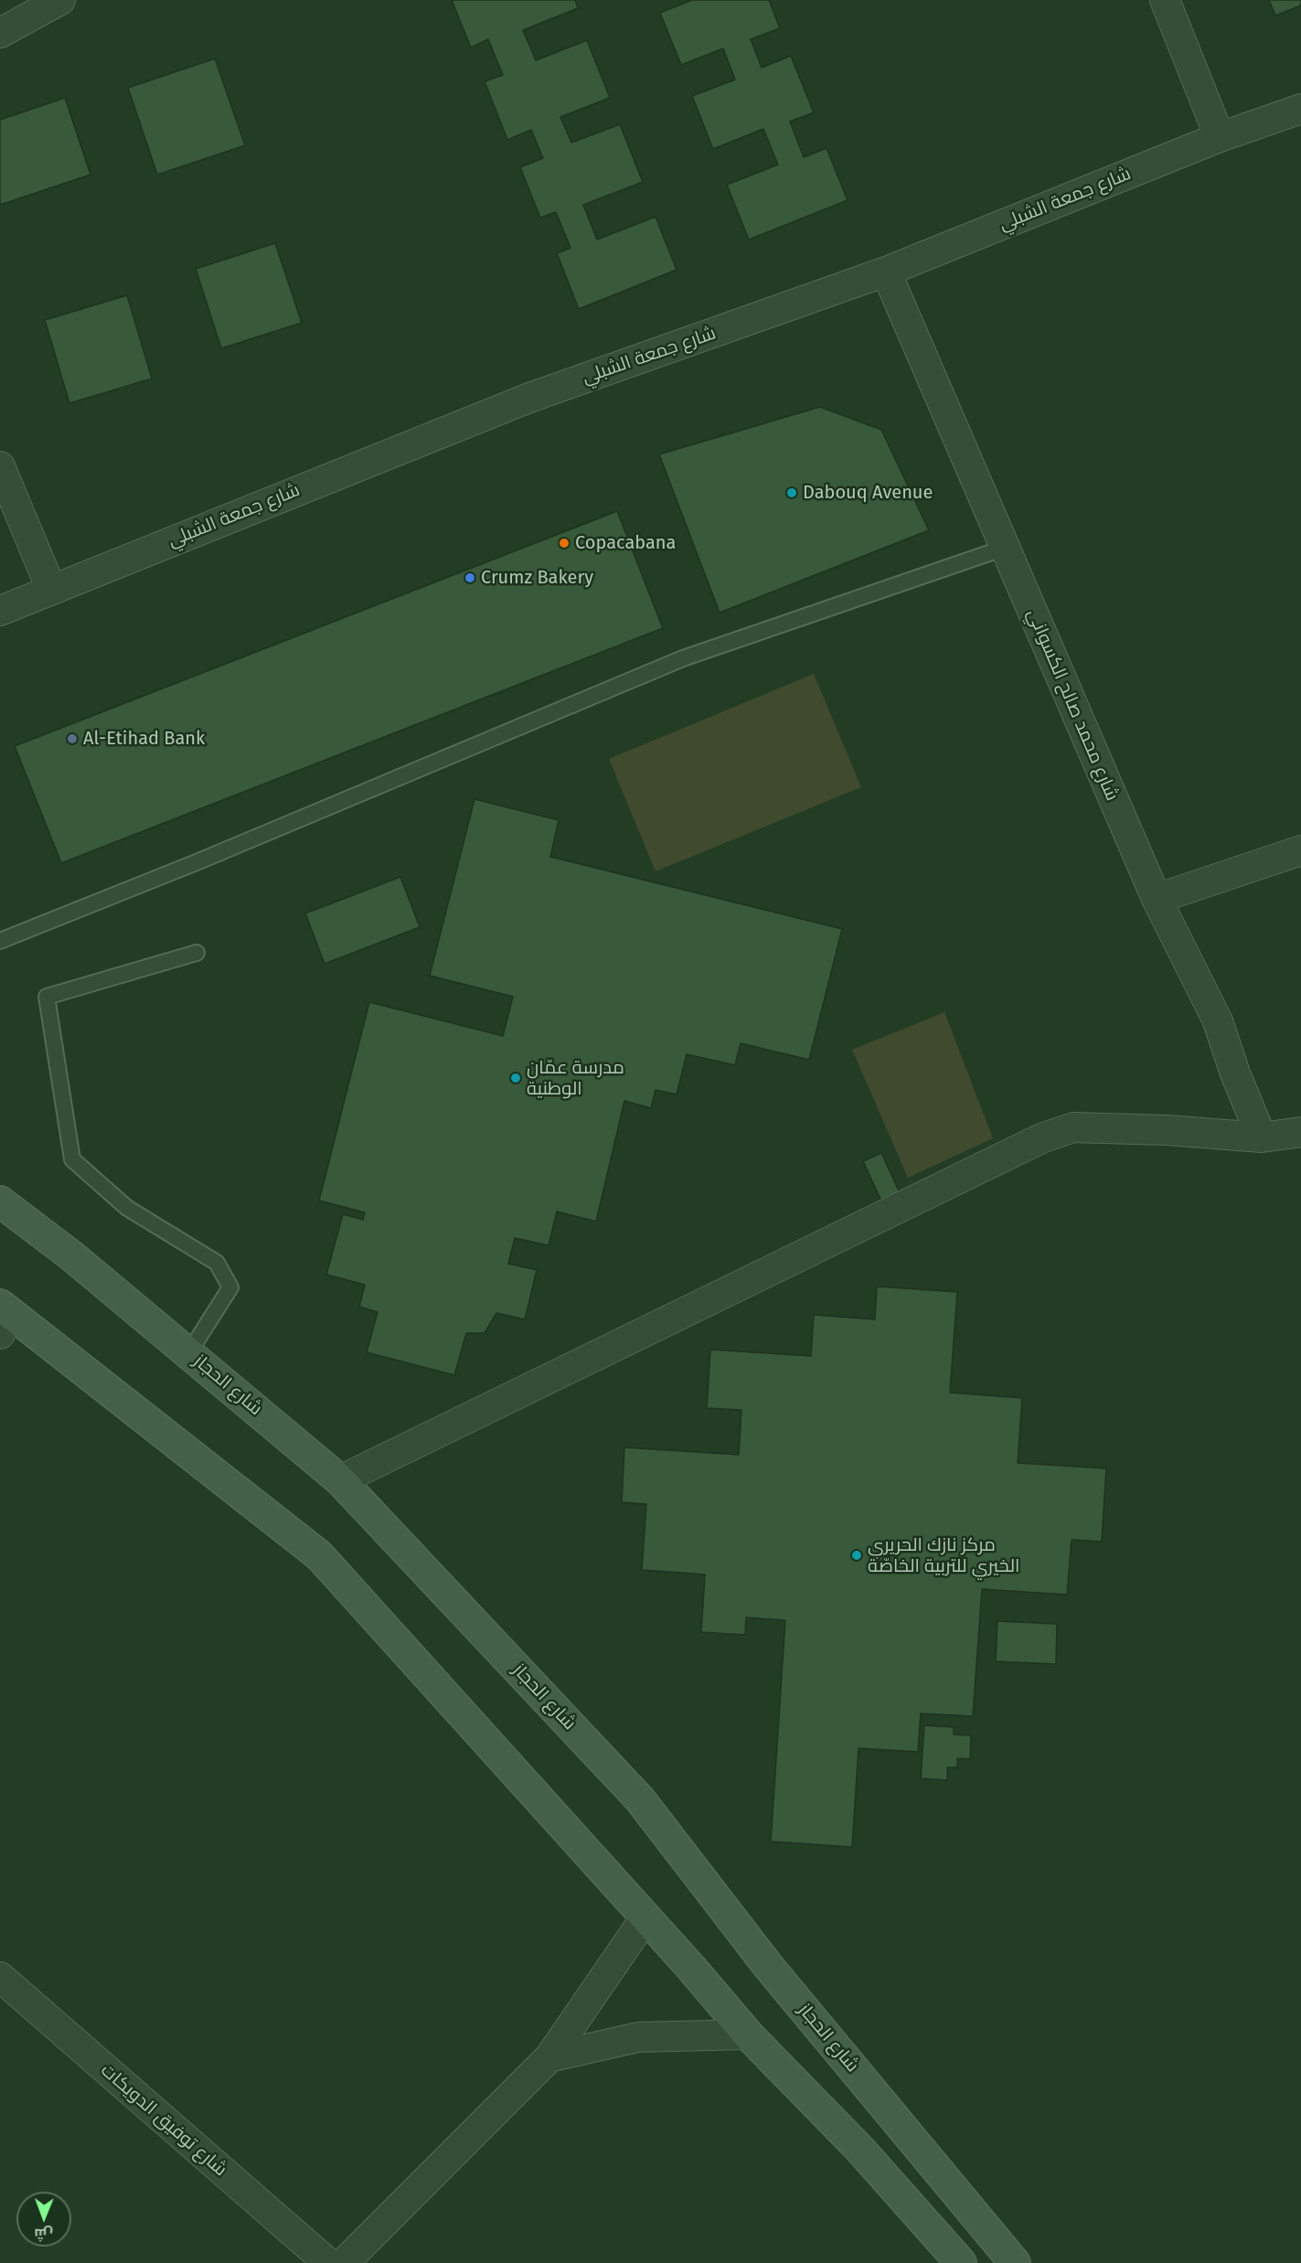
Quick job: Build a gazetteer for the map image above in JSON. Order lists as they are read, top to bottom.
{
  "streets": {
    "main road": ["شارع الحجاز"],
    "street": ["شارع جمعة الشبلي", "شارع محمد صالح الكسواني", "شارع توفيق الدويكات"]
  },
  "crossings": [
    ["شارع جمعة الشبلي", "شارع محمد صالح الكسواني"]
  ],
  "places": [
    "Dabouq Avenue",
    "Copacabana",
    "Crumz Bakery",
    "Al-Etihad Bank",
    "مدرسة عمّان الوطنية",
    "مركز نازك الحريري الخيري للتربية الخاصّة"
  ],
  "north": "bottom"
}
